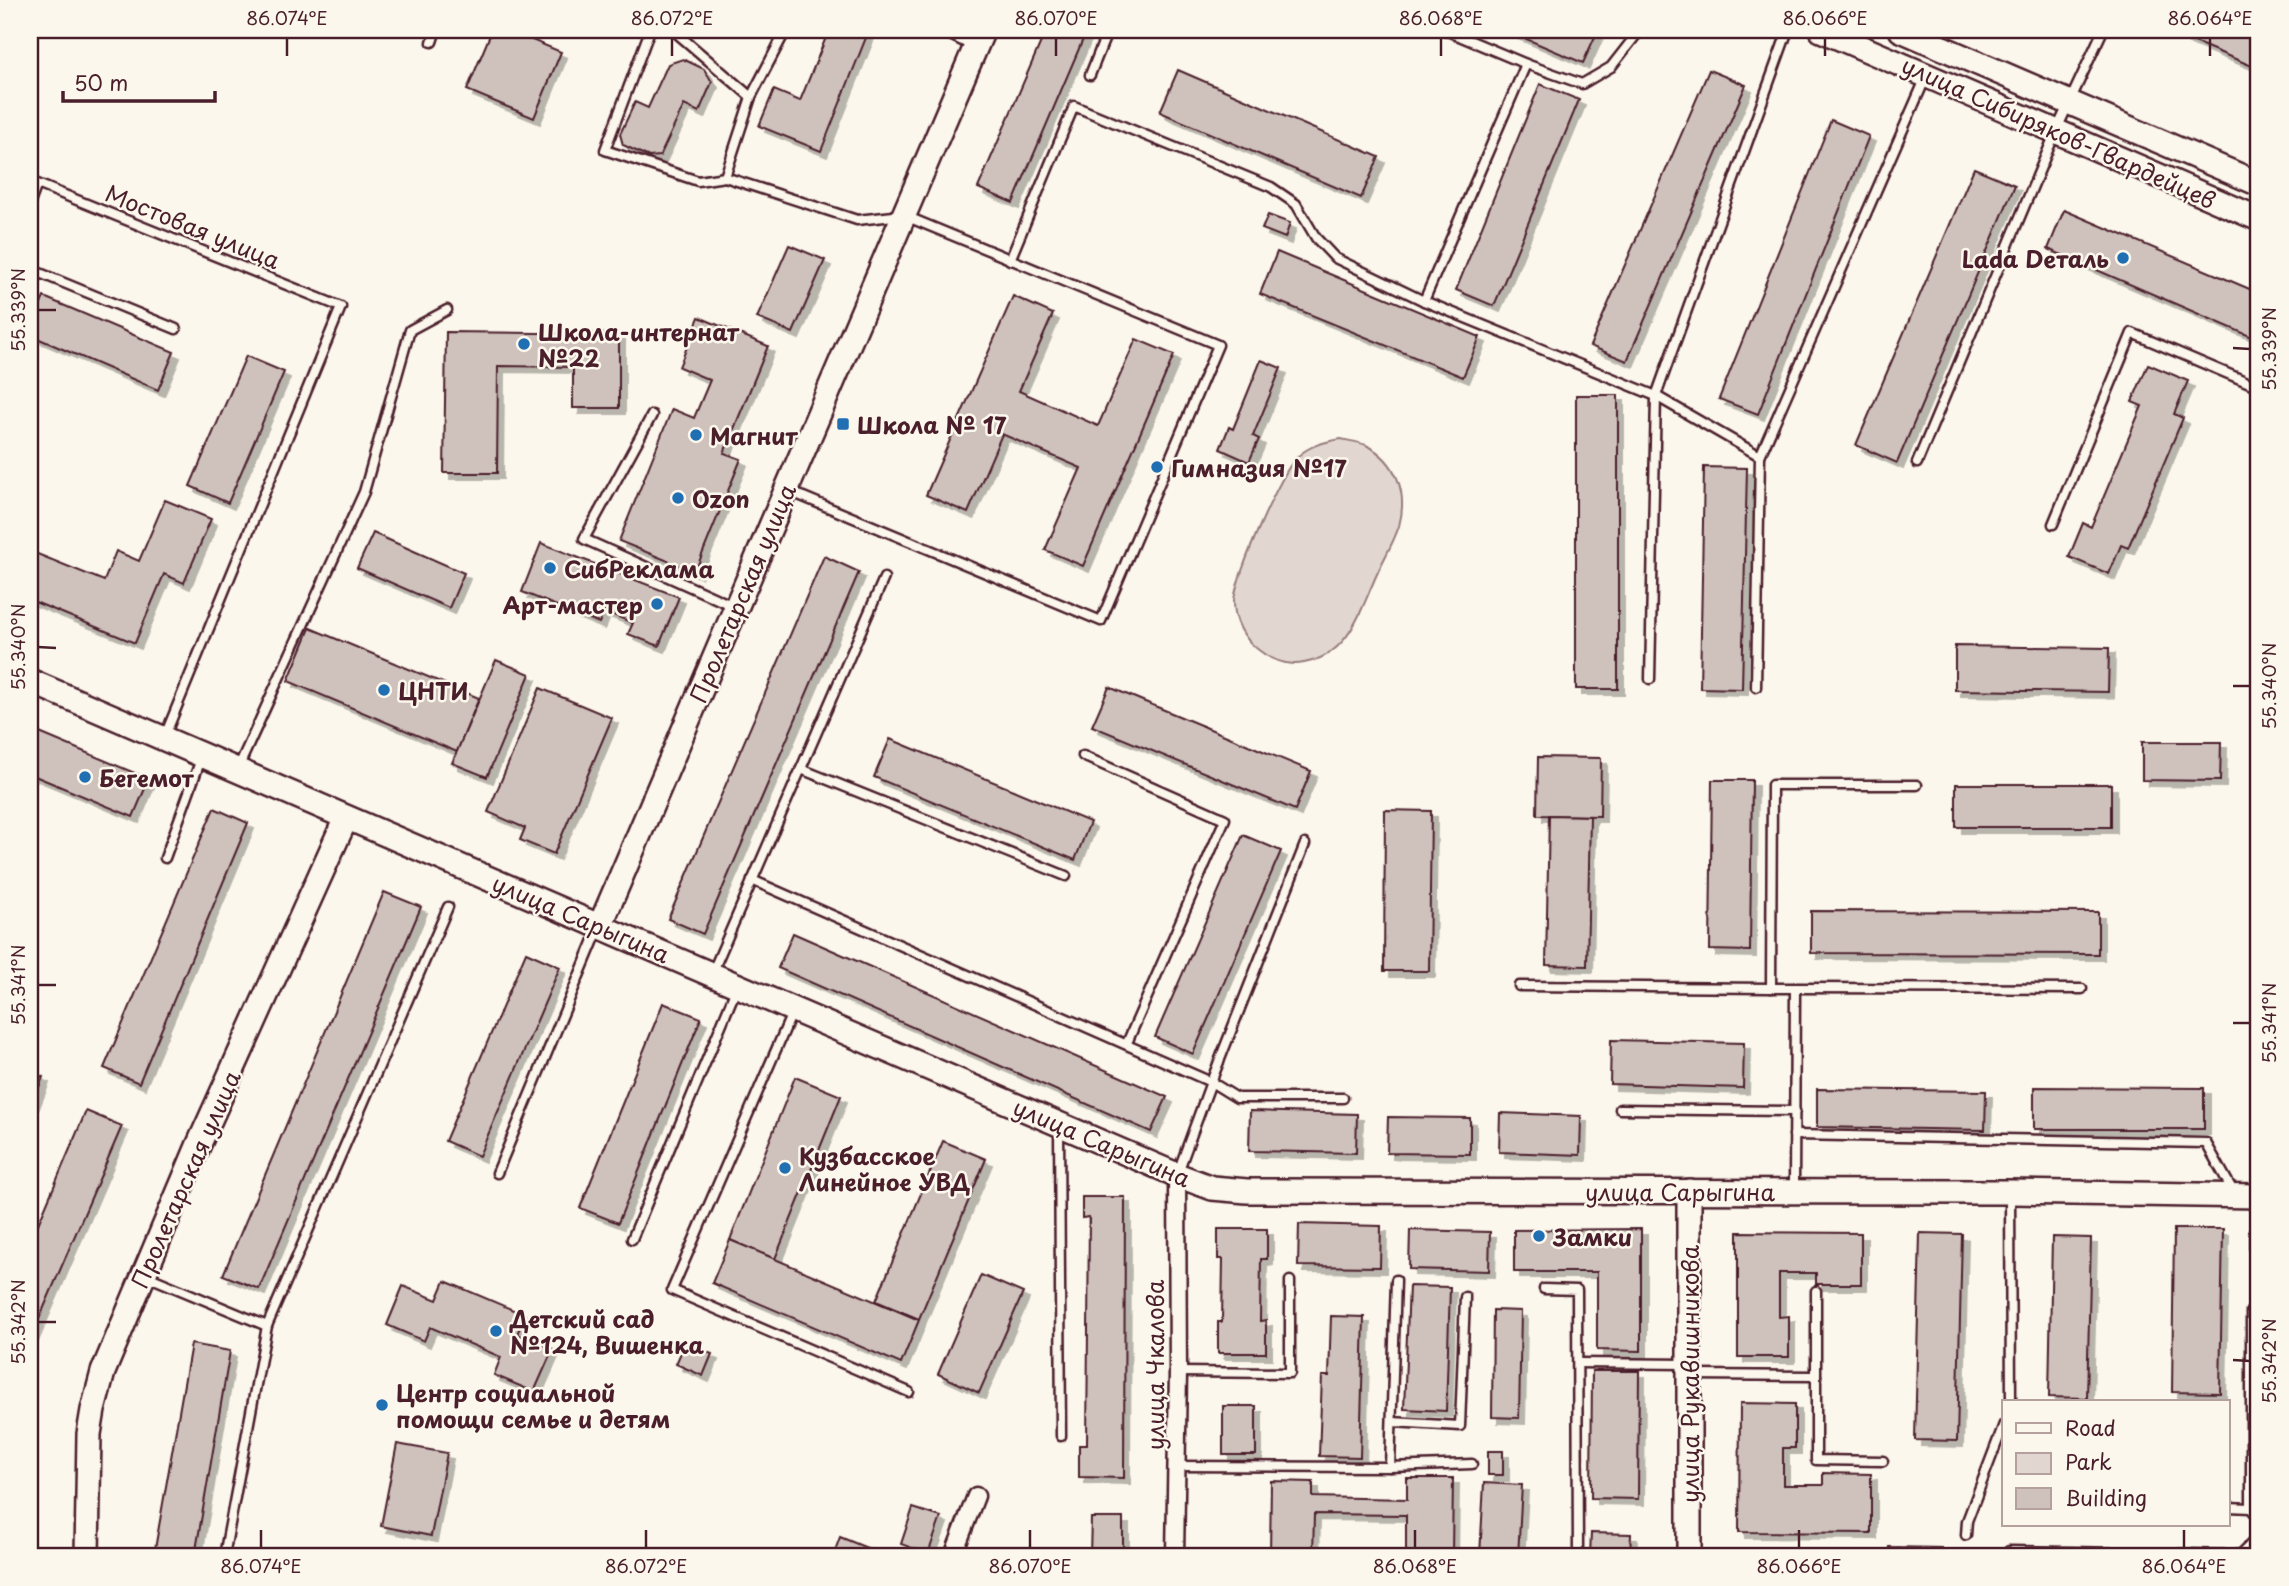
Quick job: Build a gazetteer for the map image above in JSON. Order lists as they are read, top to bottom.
{
  "streets": {
    "street": [
      "улица Сибиряков-Гвардейцев",
      "Пролетарская улица",
      "улица Сарыгина",
      "улица Чкалова",
      "улица Рукавишникова"
    ],
    "lane": ["Мостовая улица"]
  },
  "crossings": [
    ["Мостовая улица", "улица Сарыгина"],
    ["Пролетарская улица", "улица Сарыгина"],
    ["улица Сарыгина", "улица Чкалова"],
    ["улица Сарыгина", "улица Рукавишникова"]
  ],
  "places": {
    "other": [
      "Lada Dеталь",
      "Школа-интернат №22",
      "Магнит",
      "Гимназия №17",
      "Ozon",
      "СибРеклама",
      "Арт-мастер",
      "ЦНТИ",
      "Бегемот",
      "Кузбасское Линейное УВД",
      "Замки",
      "Детский сад №124, Вишенка",
      "Центр социальной помощи семье и детям"
    ],
    "transit": ["Школа № 17"]
  },
  "legend": ["Road", "Park", "Building"],
  "scale_bar": "50 m",
  "coordinates": [
    "86.074°E",
    "86.072°E",
    "86.070°E",
    "86.068°E",
    "86.066°E",
    "86.064°E",
    "55.339°N",
    "55.340°N",
    "55.341°N",
    "55.342°N"
  ]
}
